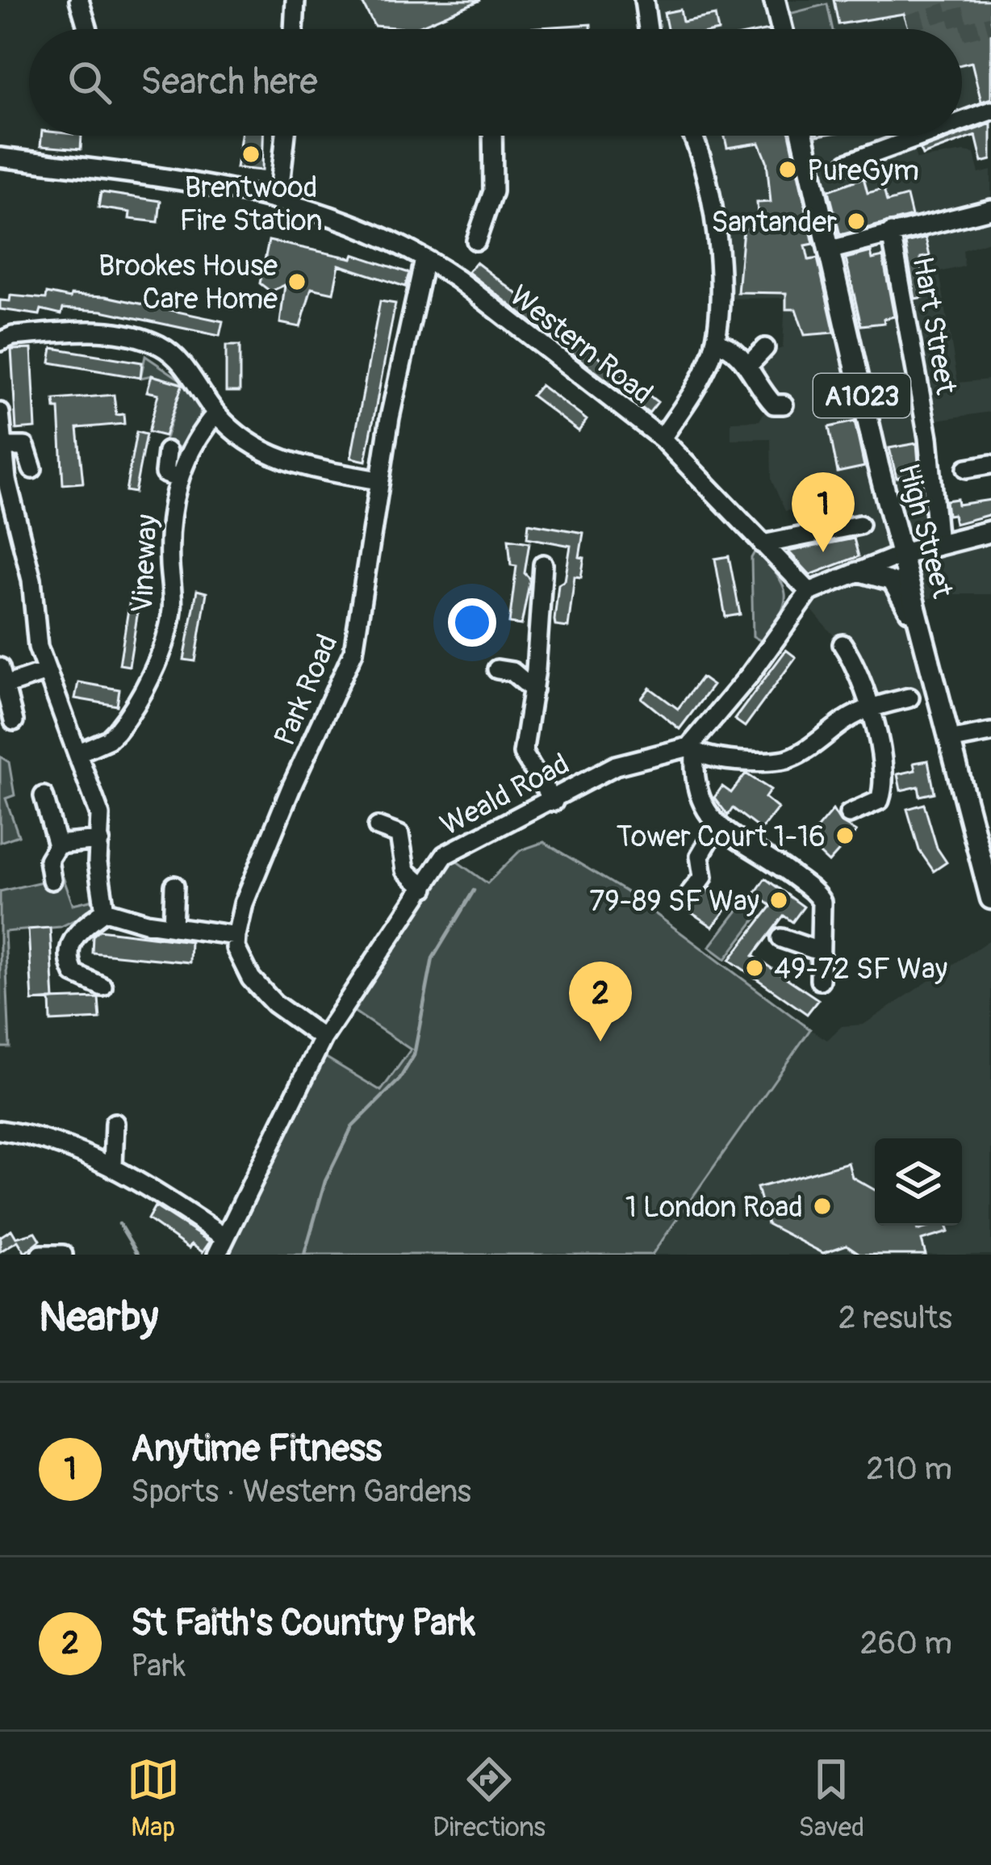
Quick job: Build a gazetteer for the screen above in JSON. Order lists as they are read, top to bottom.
{
  "streets": {
    "main road": ["A1023", "High Street"],
    "street": [
      "Hart Street",
      "Western Road",
      "Vineway",
      "Park Road",
      "Weald Road"
    ]
  },
  "crossings": [
    ["Western Road", "Park Road"]
  ],
  "places": [
    "Brentwood Fire Station",
    "PureGym",
    "Santander",
    "Brookes House Care Home",
    "Tower Court 1-16",
    "79-89 SF Way",
    "49-72 SF Way",
    "1 London Road"
  ],
  "page": {
    "search": "Search here",
    "pins": ["1", "2"],
    "heading": ["Nearby", "2 results"],
    "list": [
      {
        "mark": "1",
        "name": "Anytime Fitness",
        "note": "Sports · Western Gardens",
        "value": "210 m"
      },
      {
        "mark": "2",
        "name": "St Faith's Country Park",
        "note": "Park",
        "value": "260 m"
      }
    ],
    "nav": ["Map", "Directions", "Saved"]
  }
}
